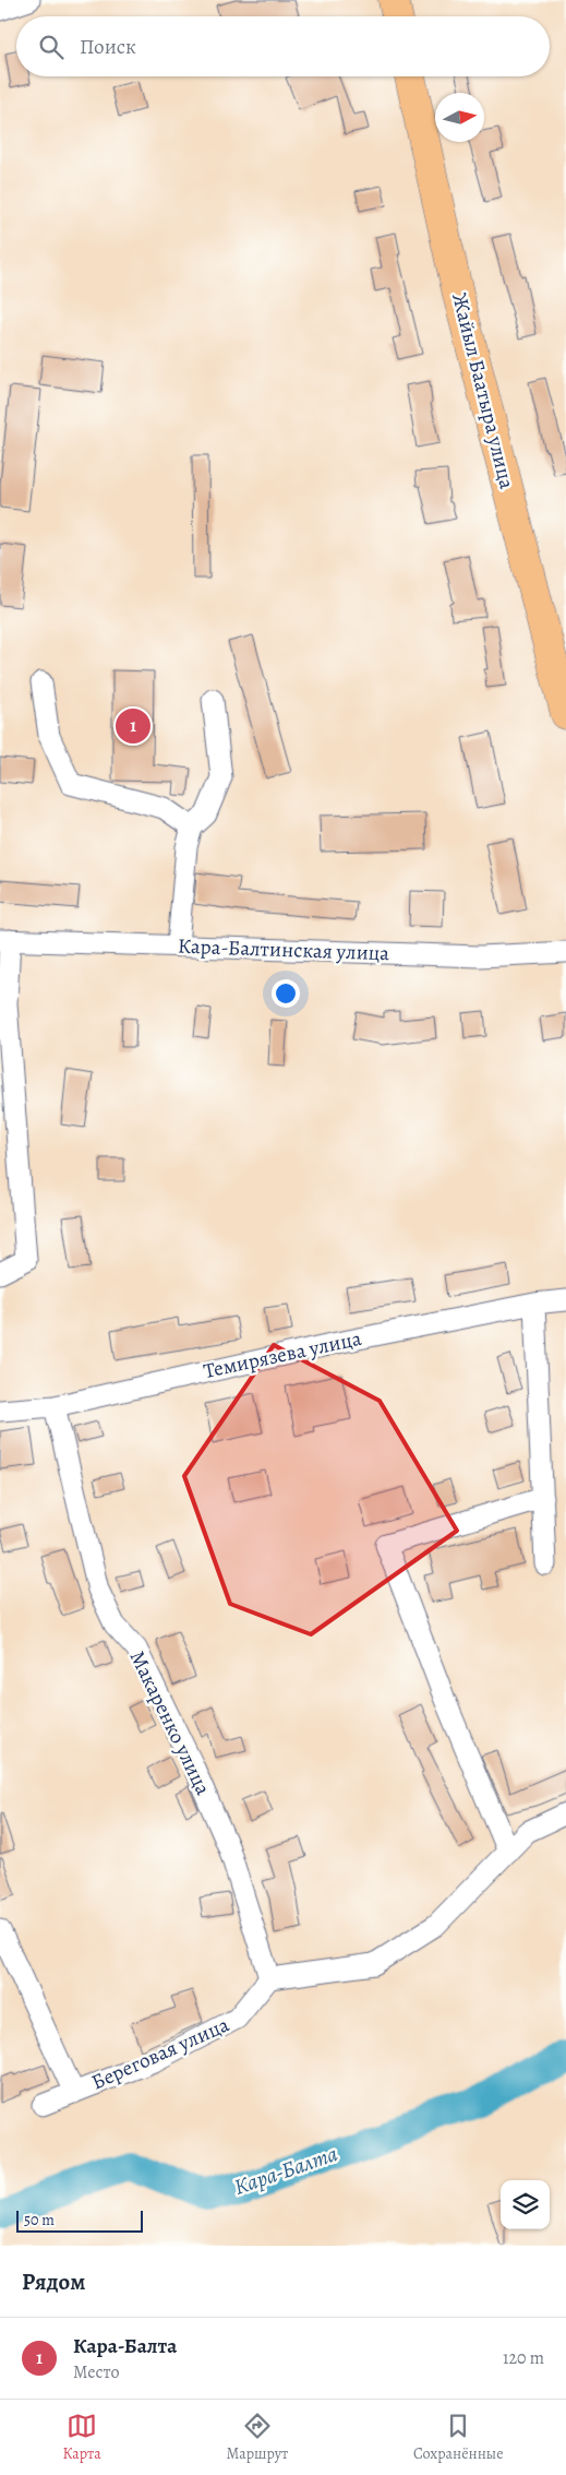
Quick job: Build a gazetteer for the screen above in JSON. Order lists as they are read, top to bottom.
{
  "streets": {
    "highway": ["Жайыл Баатыра улица"],
    "street": [
      "Кара-Балтинская улица",
      "Темирязева улица",
      "Макаренко улица",
      "Береговая улица"
    ]
  },
  "crossings": [
    ["Темирязева улица", "Макаренко улица"],
    ["Макаренко улица", "Береговая улица"]
  ],
  "water": ["Кара-Балта"],
  "scale_bar": "50 m",
  "north": "right",
  "page": {
    "search": "Поиск",
    "pins": "1",
    "scale": "50 m",
    "heading": "Рядом",
    "list": [
      {
        "mark": "1",
        "name": "Кара-Балта",
        "note": "Место",
        "value": "120 m"
      }
    ],
    "nav": ["Карта", "Маршрут", "Сохранённые"]
  }
}
